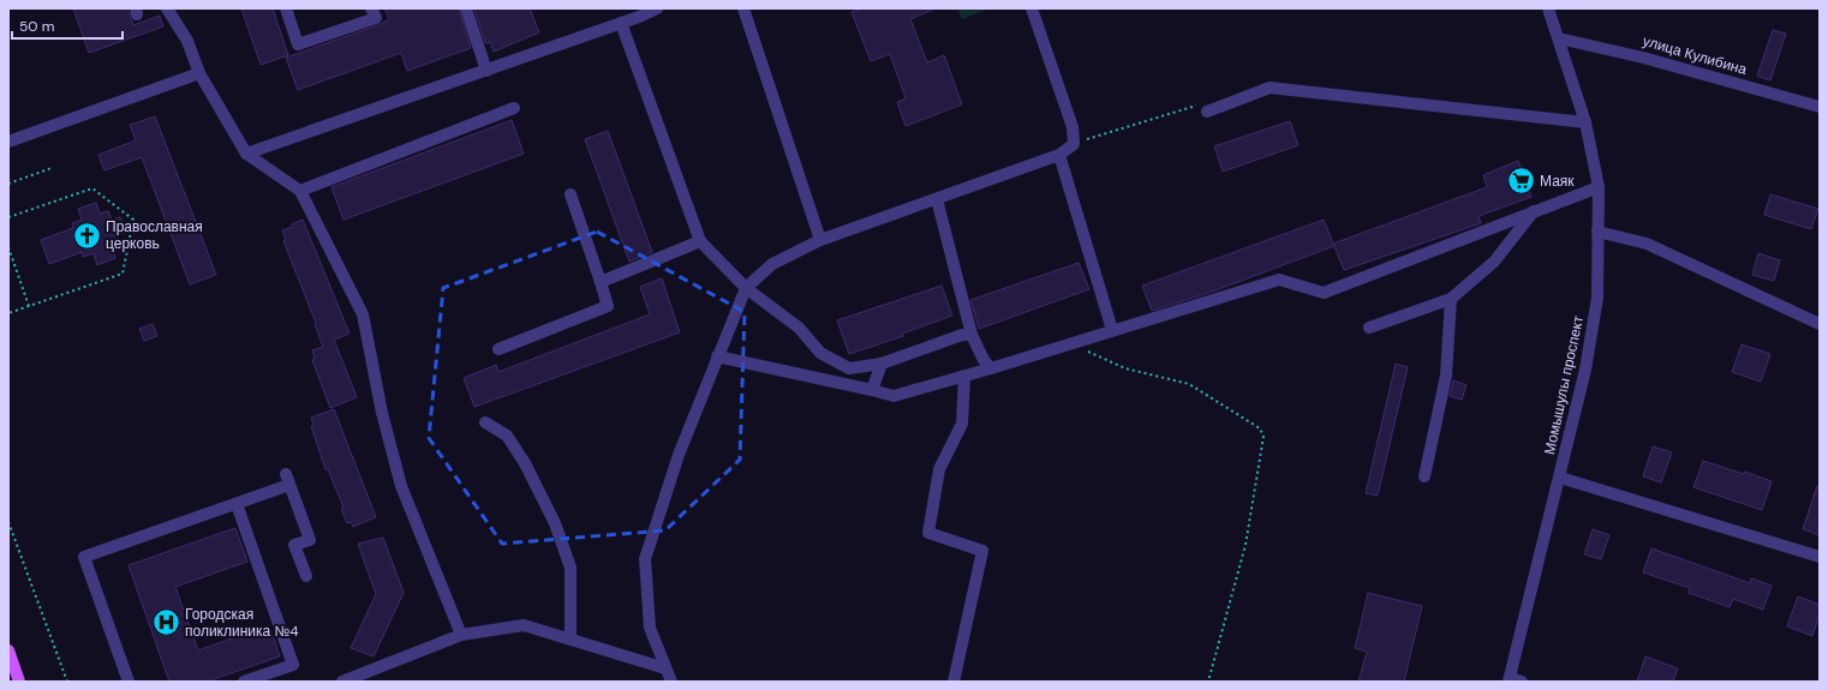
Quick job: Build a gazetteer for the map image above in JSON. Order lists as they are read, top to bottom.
{
  "streets": {
    "street": ["улица Кулибина", "Момышулы проспект"]
  },
  "crossings": [
    ["улица Кулибина", "Момышулы проспект"]
  ],
  "places": {
    "supermarket": ["Маяк"],
    "church": ["Православная церковь"],
    "hospital": ["Городская поликлиника №4"]
  },
  "scale_bar": "50 m"
}
